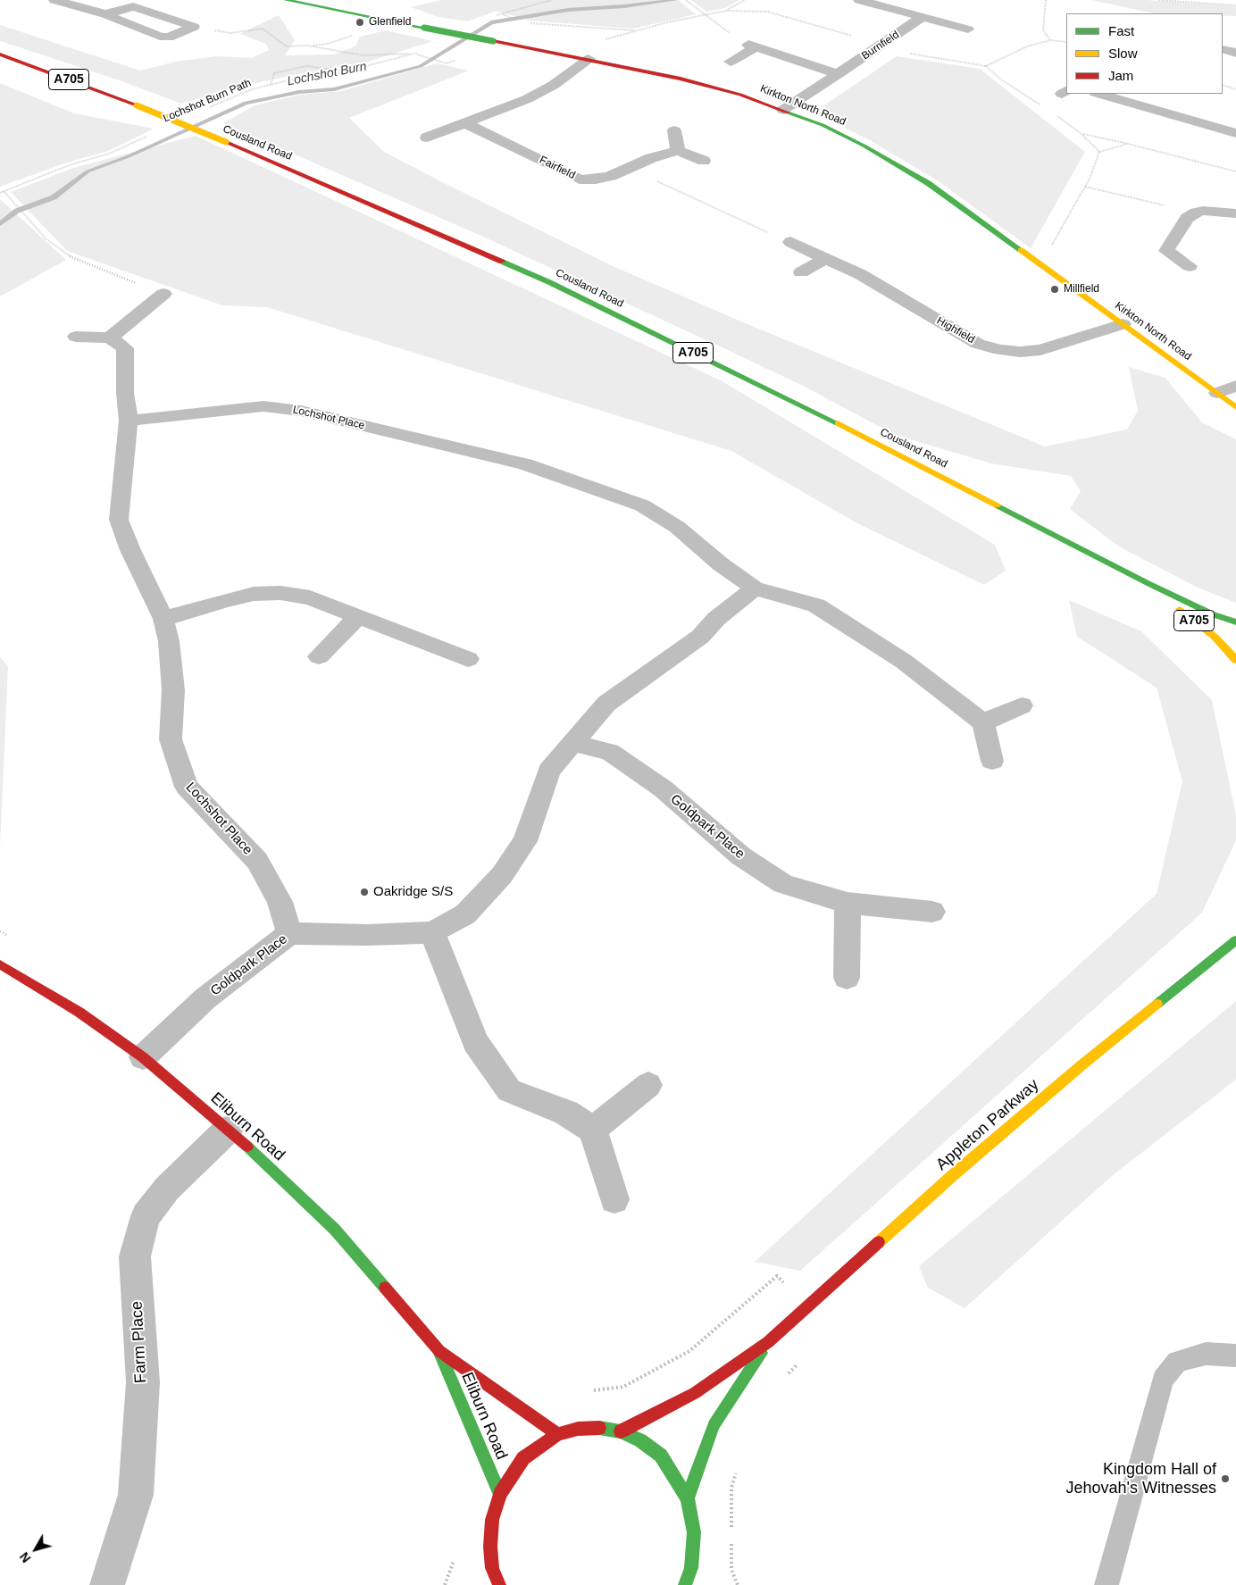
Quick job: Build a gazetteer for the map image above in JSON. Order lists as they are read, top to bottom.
{
  "streets": {
    "main road": [
      "A705",
      "Kirkton North Road",
      "Cousland Road",
      "Appleton Parkway",
      "Eliburn Road"
    ],
    "street": [
      "Burnfield",
      "Fairfield",
      "Highfield",
      "Lochshot Place",
      "Goldpark Place",
      "Farm Place"
    ],
    "path": ["Lochshot Burn Path"]
  },
  "crossings": [
    ["Burnfield", "Kirkton North Road"],
    ["Kirkton North Road", "Highfield"],
    ["Lochshot Place", "Goldpark Place"],
    ["Goldpark Place", "Eliburn Road"],
    ["Appleton Parkway", "Eliburn Road"],
    ["Eliburn Road", "Farm Place"]
  ],
  "water": ["Lochshot Burn"],
  "places": [
    "Glenfield",
    "Millfield",
    "Oakridge S/S",
    "Kingdom Hall of Jehovah's Witnesses"
  ],
  "legend": ["Fast", "Slow", "Jam"],
  "north": "bottom left"
}
